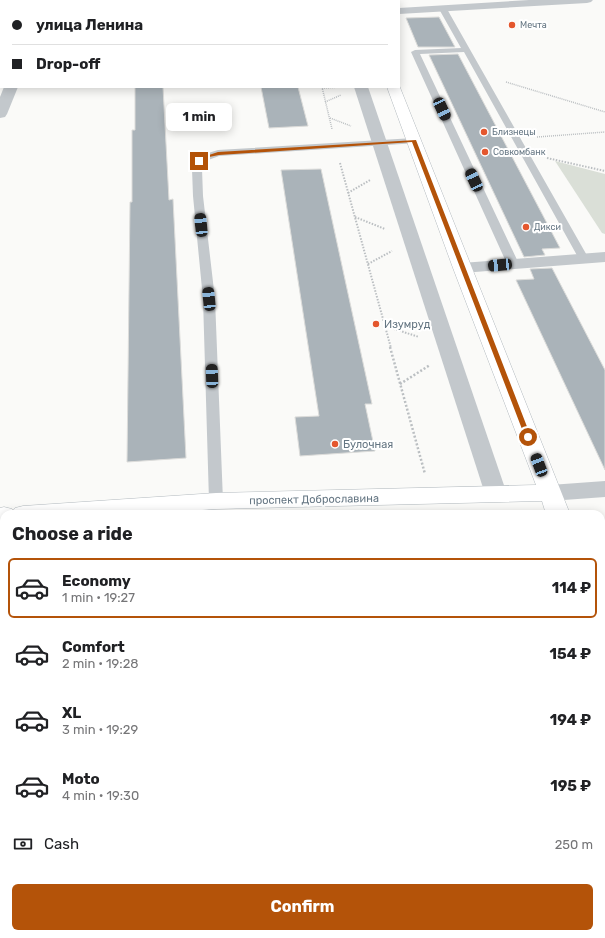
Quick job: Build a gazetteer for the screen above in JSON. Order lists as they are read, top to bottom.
{
  "streets": {
    "main road": ["проспект Доброславина"]
  },
  "places": [
    "Мечта",
    "Близнецы",
    "Совкомбанк",
    "Дикси",
    "Изумруд",
    "Булочная"
  ],
  "page": {
    "banner": ["улица Ленина", "Drop-off"],
    "bubble": "1 min",
    "heading": "Choose a ride",
    "list": [
      {
        "name": "Economy",
        "note": "1 min · 19:27",
        "value": "114 ₽"
      },
      {
        "name": "Comfort",
        "note": "2 min · 19:28",
        "value": "154 ₽"
      },
      {
        "name": "XL",
        "note": "3 min · 19:29",
        "value": "194 ₽"
      },
      {
        "name": "Moto",
        "note": "4 min · 19:30",
        "value": "195 ₽"
      }
    ],
    "pay": ["Cash", "250 m"],
    "buttons": "Confirm"
  }
}
